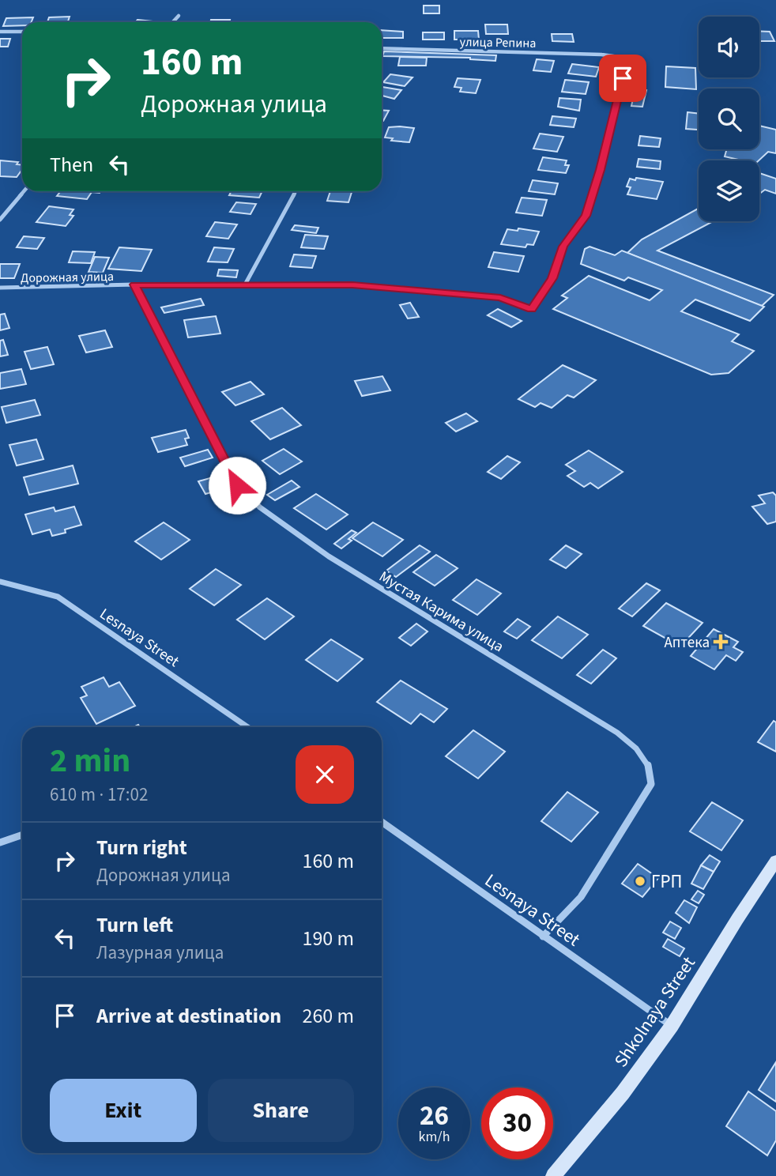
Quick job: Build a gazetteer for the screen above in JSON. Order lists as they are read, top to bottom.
{
  "streets": {
    "street": [
      "улица Репина",
      "Дорожная улица",
      "Мустая Карима улица",
      "Lesnaya Street",
      "Shkolnaya Street"
    ]
  },
  "crossings": [
    ["улица Репина", "Дорожная улица"],
    ["Дорожная улица", "Мустая Карима улица"],
    ["Мустая Карима улица", "Lesnaya Street"],
    ["Lesnaya Street", "Shkolnaya Street"]
  ],
  "places": {
    "health": ["Аптека"],
    "other": ["ГРП"]
  },
  "page": {
    "turn": ["160 m", "Дорожная улица"],
    "then": "Then",
    "heading": ["2 min", "610 m · 17:02"],
    "list": [
      {
        "name": "Turn right",
        "note": "Дорожная улица",
        "value": "160 m"
      },
      {
        "name": "Turn left",
        "note": "Лазурная улица",
        "value": "190 m"
      },
      {
        "name": "Arrive at destination",
        "value": "260 m"
      }
    ],
    "buttons": ["Exit", "Share"],
    "speed": "26 km/h",
    "limit": "30"
  }
}
